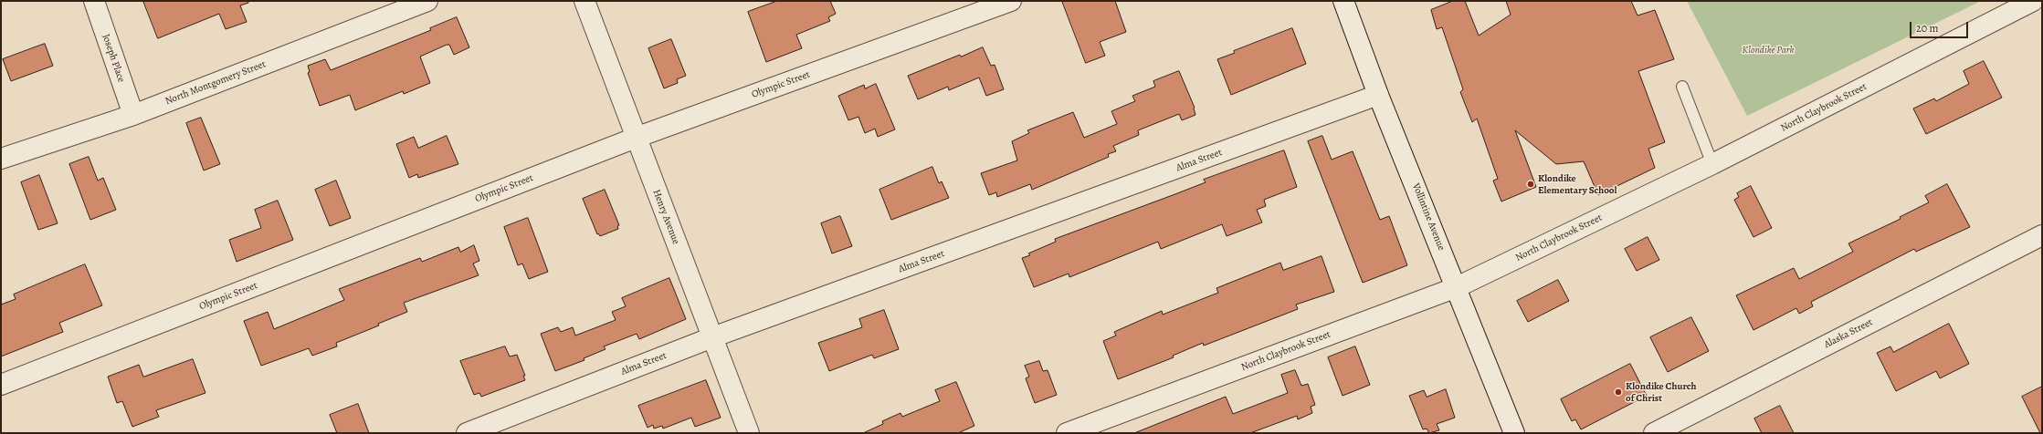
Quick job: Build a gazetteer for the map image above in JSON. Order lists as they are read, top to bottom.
{
  "streets": {
    "street": [
      "Joseph Place",
      "North Montgomery Street",
      "Olympic Street",
      "North Claybrook Street",
      "Alma Street",
      "Henry Avenue",
      "Vollintine Avenue",
      "Alaska Street"
    ]
  },
  "crossings": [
    ["Joseph Place", "North Montgomery Street"],
    ["Olympic Street", "Henry Avenue"],
    ["North Claybrook Street", "Vollintine Avenue"],
    ["Alma Street", "Henry Avenue"],
    ["Alma Street", "Vollintine Avenue"]
  ],
  "parks": ["Klondike Park"],
  "places": ["Klondike Elementary School", "Klondike Church of Christ"],
  "scale_bar": "20 m"
}
